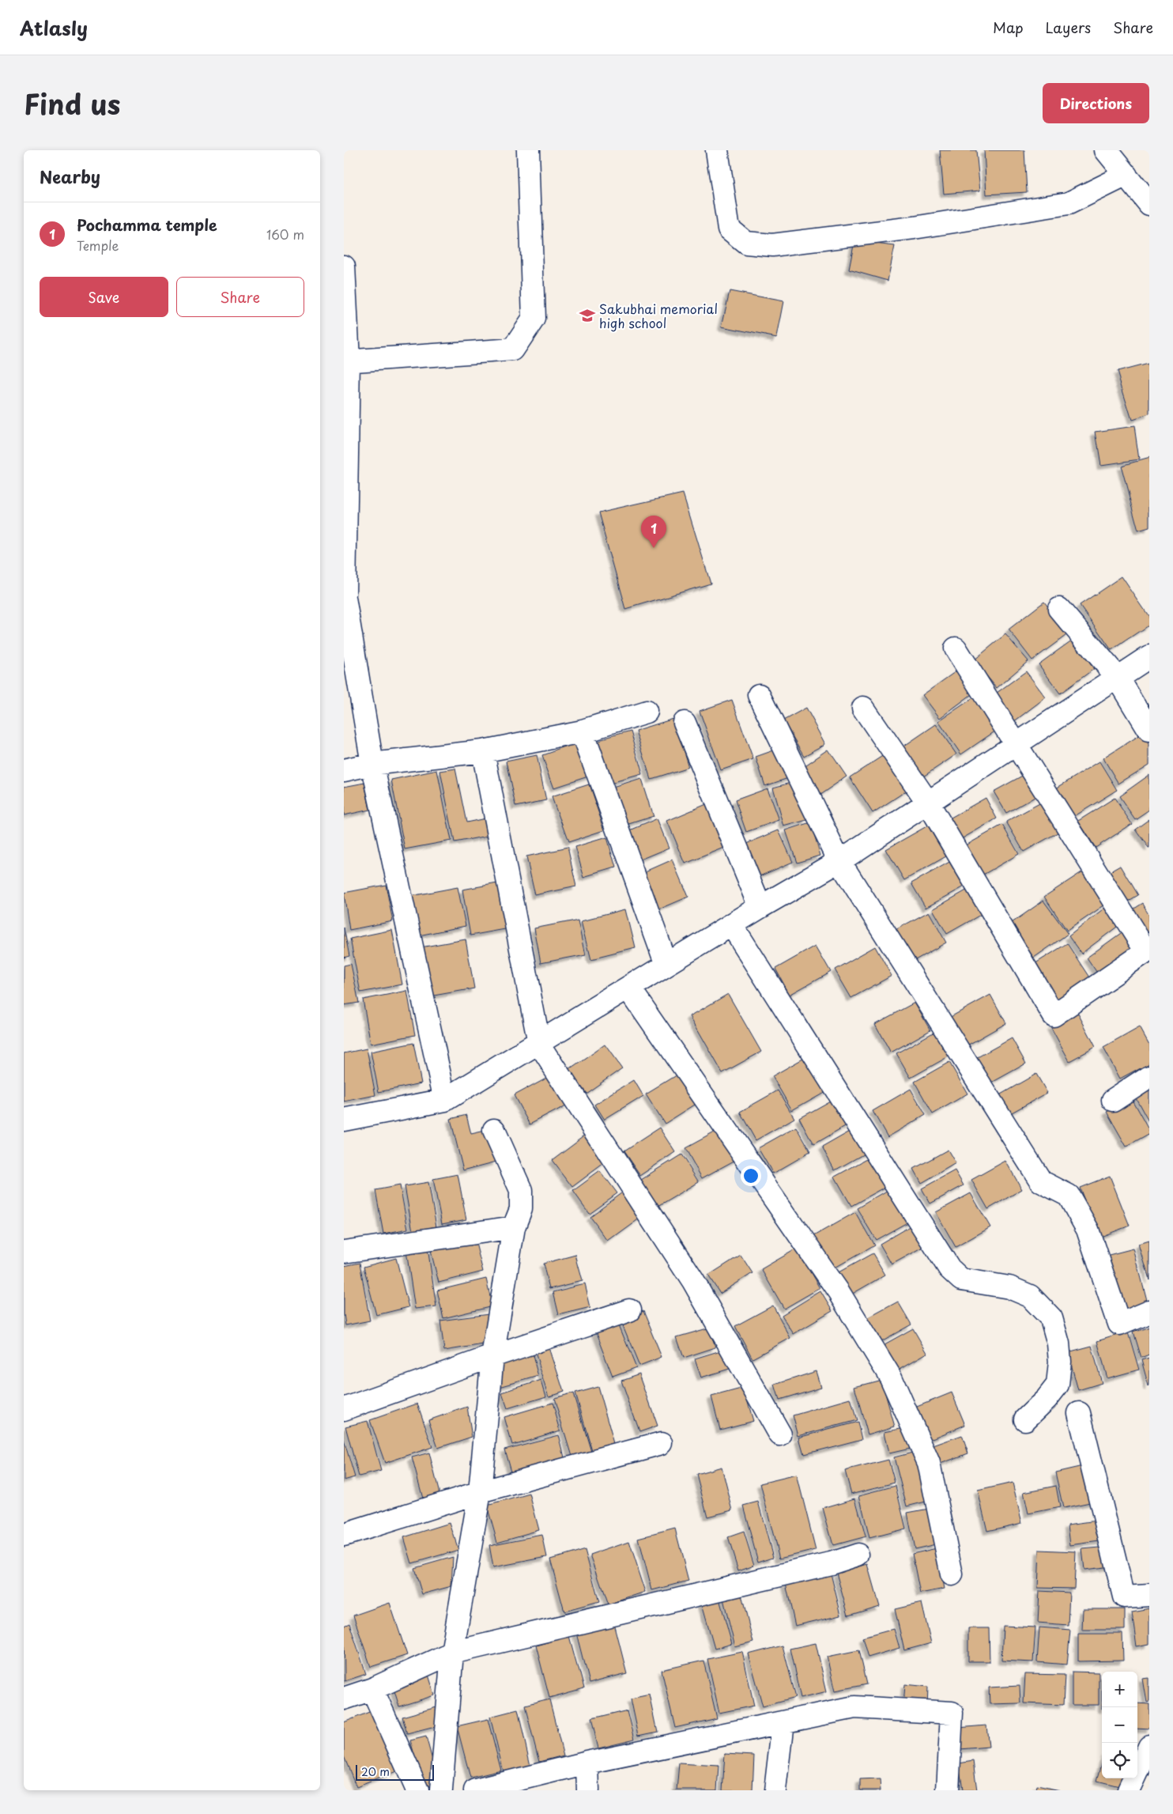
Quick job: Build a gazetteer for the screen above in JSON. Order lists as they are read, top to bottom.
{
  "places": {
    "school or university": ["Sakubhai memorial high school"]
  },
  "scale_bar": "20 m",
  "page": {
    "header": "Atlasly",
    "nav": ["Map", "Layers", "Share"],
    "title": "Find us",
    "buttons": [
      "Directions",
      ["Save", "Share"]
    ],
    "heading": "Nearby",
    "list": [
      {
        "mark": "1",
        "name": "Pochamma temple",
        "note": "Temple",
        "value": "160 m"
      }
    ],
    "pins": "1",
    "map_buttons": ["+", "−"],
    "scale": "20 m"
  }
}
